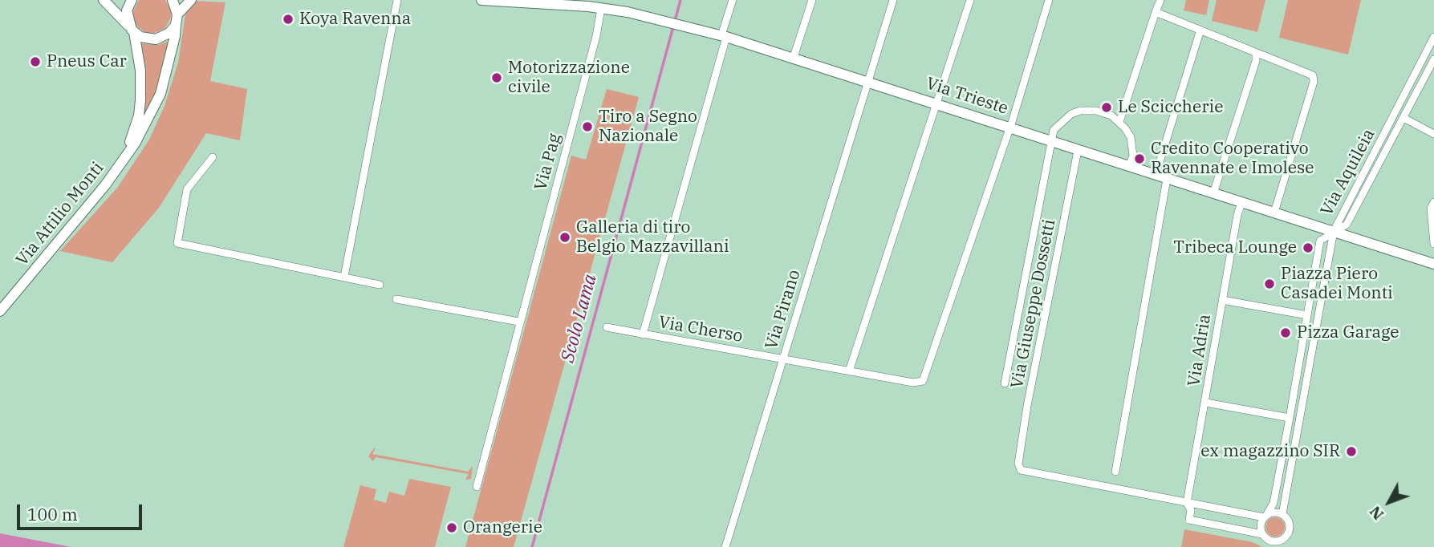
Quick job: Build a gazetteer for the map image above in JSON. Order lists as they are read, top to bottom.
{
  "streets": {
    "street": [
      "Via Trieste",
      "Via Pag",
      "Via Aquileia",
      "Via Attilio Monti",
      "Via Giuseppe Dossetti",
      "Via Pirano",
      "Via Cherso",
      "Via Adria"
    ]
  },
  "crossings": [
    ["Via Trieste", "Via Pag"],
    ["Via Trieste", "Via Aquileia"],
    ["Via Trieste", "Via Giuseppe Dossetti"],
    ["Via Trieste", "Via Pirano"],
    ["Via Trieste", "Via Cherso"],
    ["Via Trieste", "Via Adria"],
    ["Via Giuseppe Dossetti", "Via Adria"],
    ["Via Pirano", "Via Cherso"]
  ],
  "water": ["Scolo Lama"],
  "places": [
    "Koya Ravenna",
    "Pneus Car",
    "Motorizzazione civile",
    "Le Sciccherie",
    "Tiro a Segno Nazionale",
    "Credito Cooperativo Ravennate e Imolese",
    "Galleria di tiro Belgio Mazzavillani",
    "Tribeca Lounge",
    "Piazza Piero Casadei Monti",
    "Pizza Garage",
    "ex magazzino SIR",
    "Orangerie"
  ],
  "scale_bar": "100 m",
  "north": "bottom left"
}
